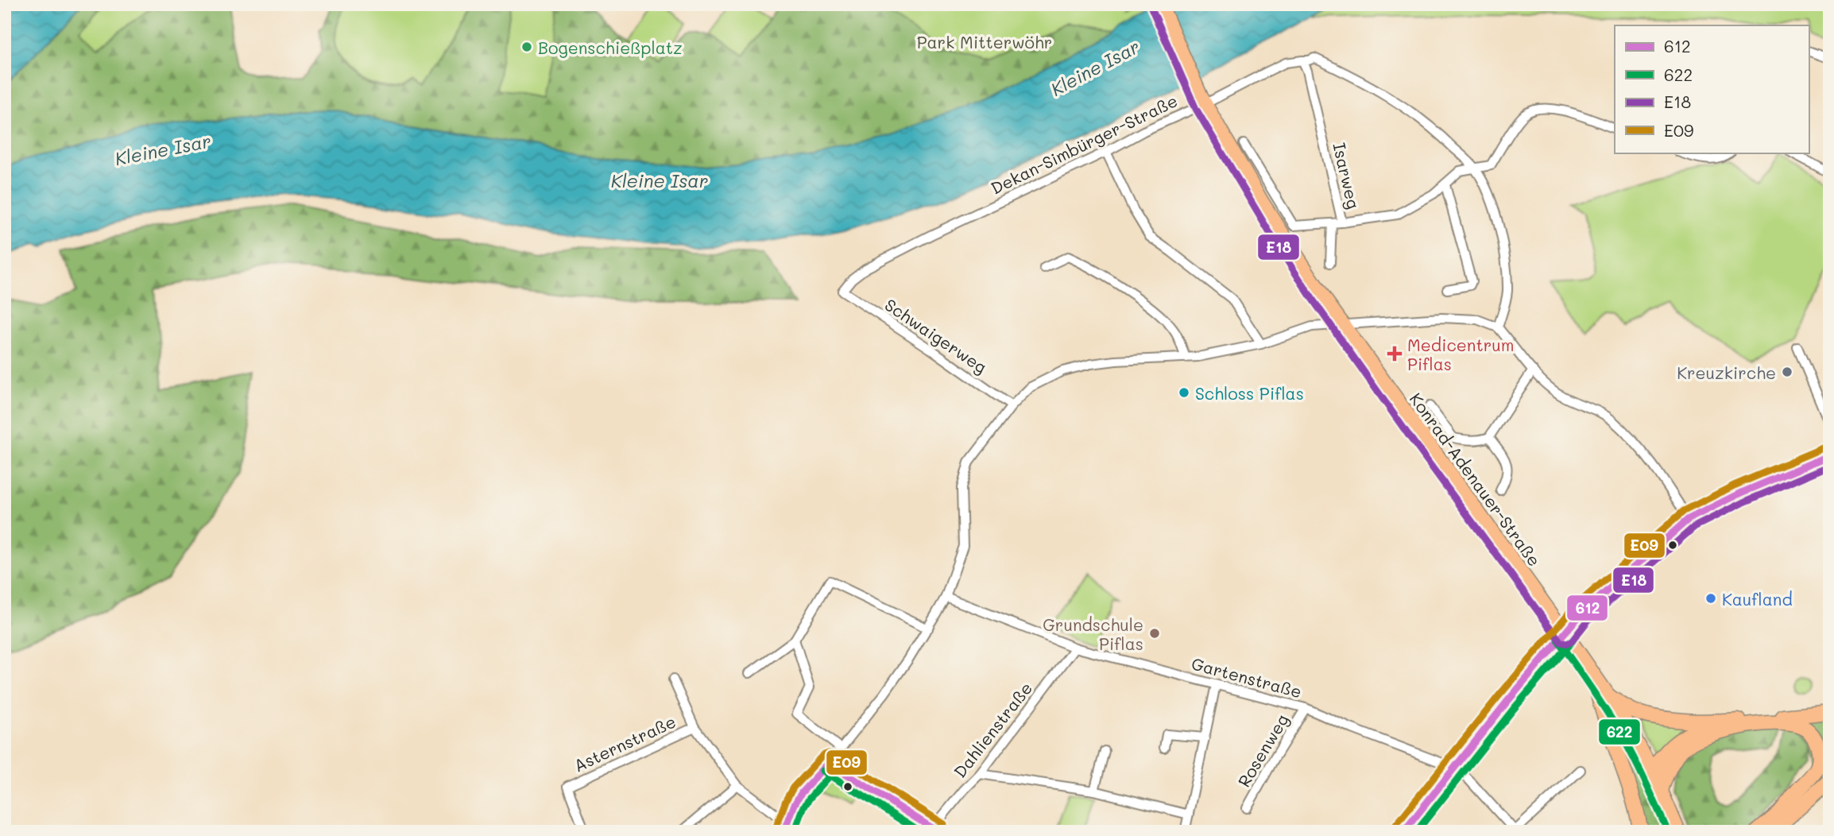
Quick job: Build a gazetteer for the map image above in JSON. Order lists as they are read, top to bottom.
{
  "streets": {
    "main road": ["Konrad-Adenauer-Straße"],
    "street": [
      "Dekan-Simbürger-Straße",
      "Isarweg",
      "Schwaigerweg",
      "Gartenstraße",
      "Dahlienstraße",
      "Asternstraße",
      "Rosenweg"
    ]
  },
  "crossings": [
    ["Dekan-Simbürger-Straße", "Isarweg"],
    ["Dekan-Simbürger-Straße", "Schwaigerweg"],
    ["Dekan-Simbürger-Straße", "Konrad-Adenauer-Straße"],
    ["Gartenstraße", "Dahlienstraße"],
    ["Gartenstraße", "Rosenweg"]
  ],
  "water": ["Kleine Isar"],
  "parks": ["Park Mitterwöhr"],
  "places": {
    "other": [
      "Bogenschießplatz",
      "Kreuzkirche",
      "Schloss Piflas",
      "Kaufland",
      "Grundschule Piflas"
    ],
    "health": ["Medicentrum Piflas"]
  },
  "lines": [
    "transit line E18",
    "transit line E09",
    "transit line 612",
    "transit line 622"
  ],
  "legend": [
    "612",
    "622",
    "E18",
    "E09"
  ]
}
